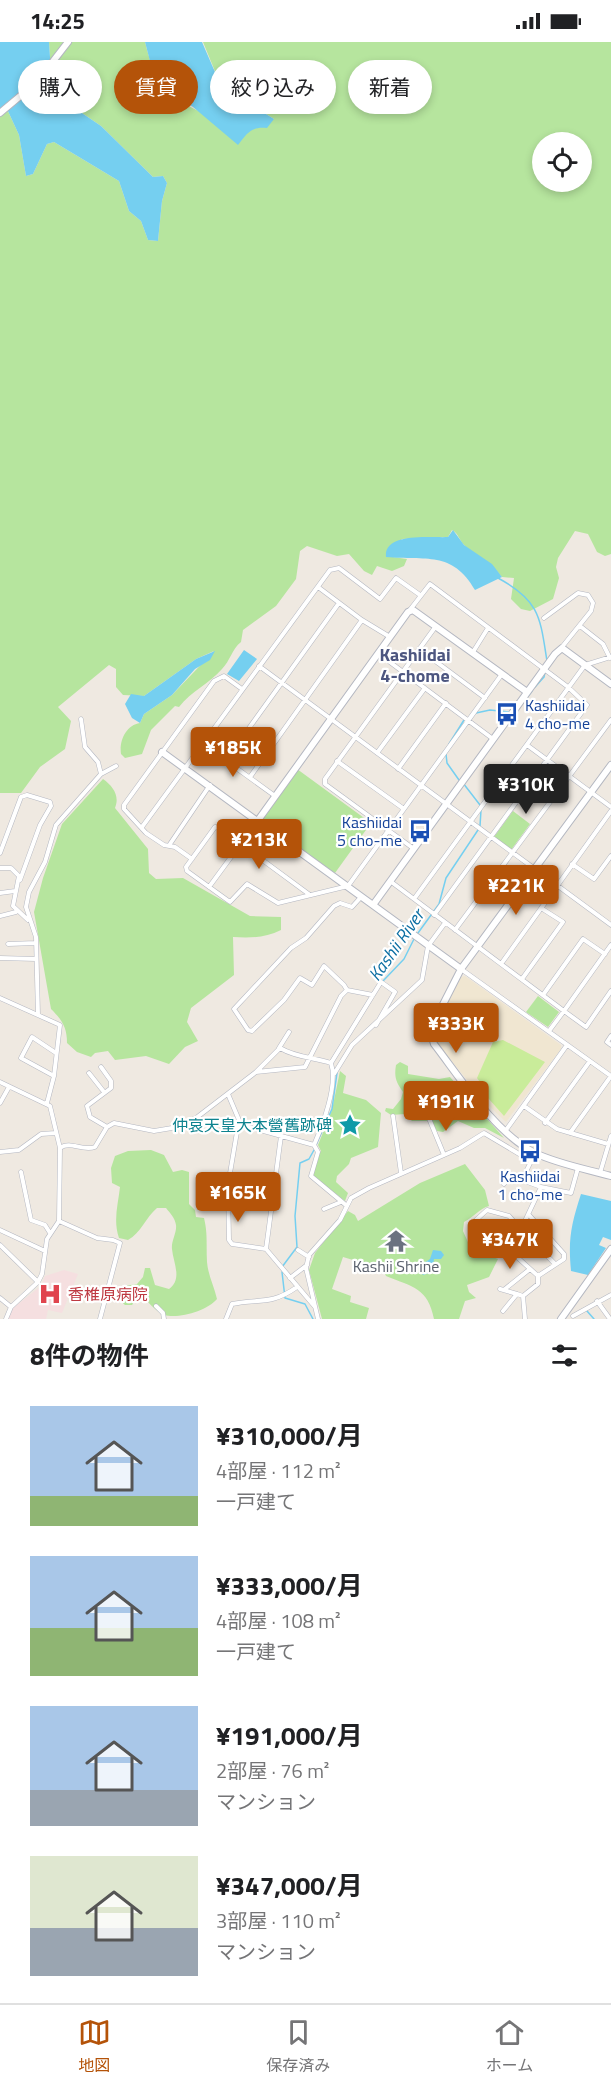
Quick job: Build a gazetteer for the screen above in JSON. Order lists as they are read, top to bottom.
{
  "districts": ["Kashiidai 4-chome"],
  "water": ["Kashii River"],
  "places": {
    "bus stop": ["Kashiidai 4 cho-me", "Kashiidai 5 cho-me", "Kashiidai 1 cho-me"],
    "place": ["仲哀天皇大本營舊跡碑"],
    "temple": ["Kashii Shrine"],
    "hospital": ["香椎原病院"]
  },
  "page": {
    "status": "14:25",
    "chip": [
      "購入",
      "賃貸",
      "絞り込み",
      "新着"
    ],
    "price": [
      "¥185K",
      "¥310K",
      "¥213K",
      "¥221K",
      "¥333K",
      "¥191K",
      "¥165K",
      "¥347K"
    ],
    "heading": "8件の物件",
    "list": [
      {
        "name": "¥310,000/月",
        "note": "4部屋 · 112 m² · 一戸建て"
      },
      {
        "name": "¥333,000/月",
        "note": "4部屋 · 108 m² · 一戸建て"
      },
      {
        "name": "¥191,000/月",
        "note": "2部屋 · 76 m² · マンション"
      },
      {
        "name": "¥347,000/月",
        "note": "3部屋 · 110 m² · マンション"
      }
    ],
    "tabs": ["地図", "保存済み", "ホーム"]
  }
}
